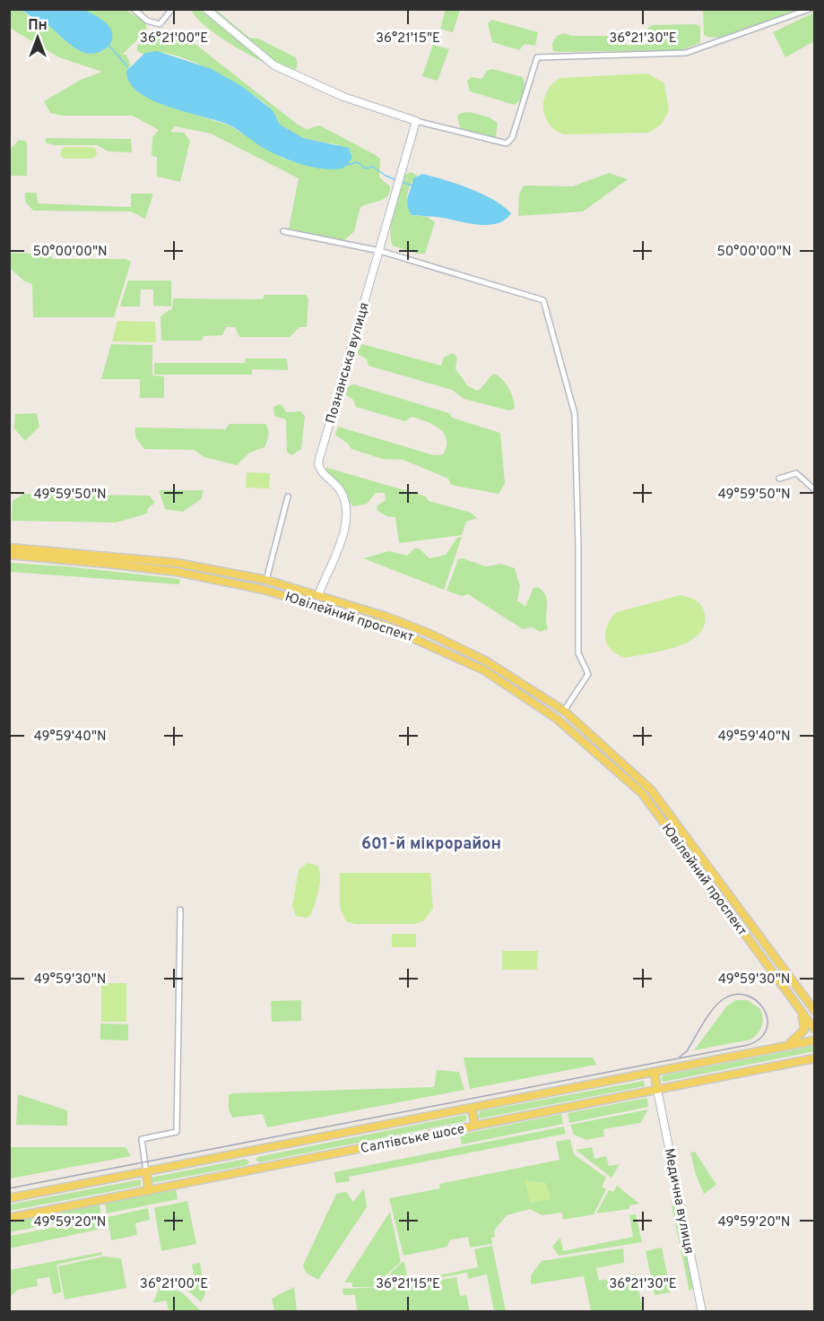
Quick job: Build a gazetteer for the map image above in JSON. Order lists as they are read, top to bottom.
{
  "streets": {
    "main road": ["Ювілейний проспект", "Салтівське шосе"],
    "street": ["Познанська вулиця", "Медична вулиця"]
  },
  "crossings": [
    ["Познанська вулиця", "Ювілейний проспект"],
    ["Салтівське шосе", "Медична вулиця"]
  ],
  "districts": ["601-й мікрорайон"],
  "north": "top",
  "coordinates": [
    "36°21'00\"E",
    "36°21'15\"E",
    "36°21'30\"E",
    "50°00'00\"N",
    "49°59'50\"N",
    "49°59'40\"N",
    "49°59'30\"N",
    "49°59'20\"N"
  ]
}
